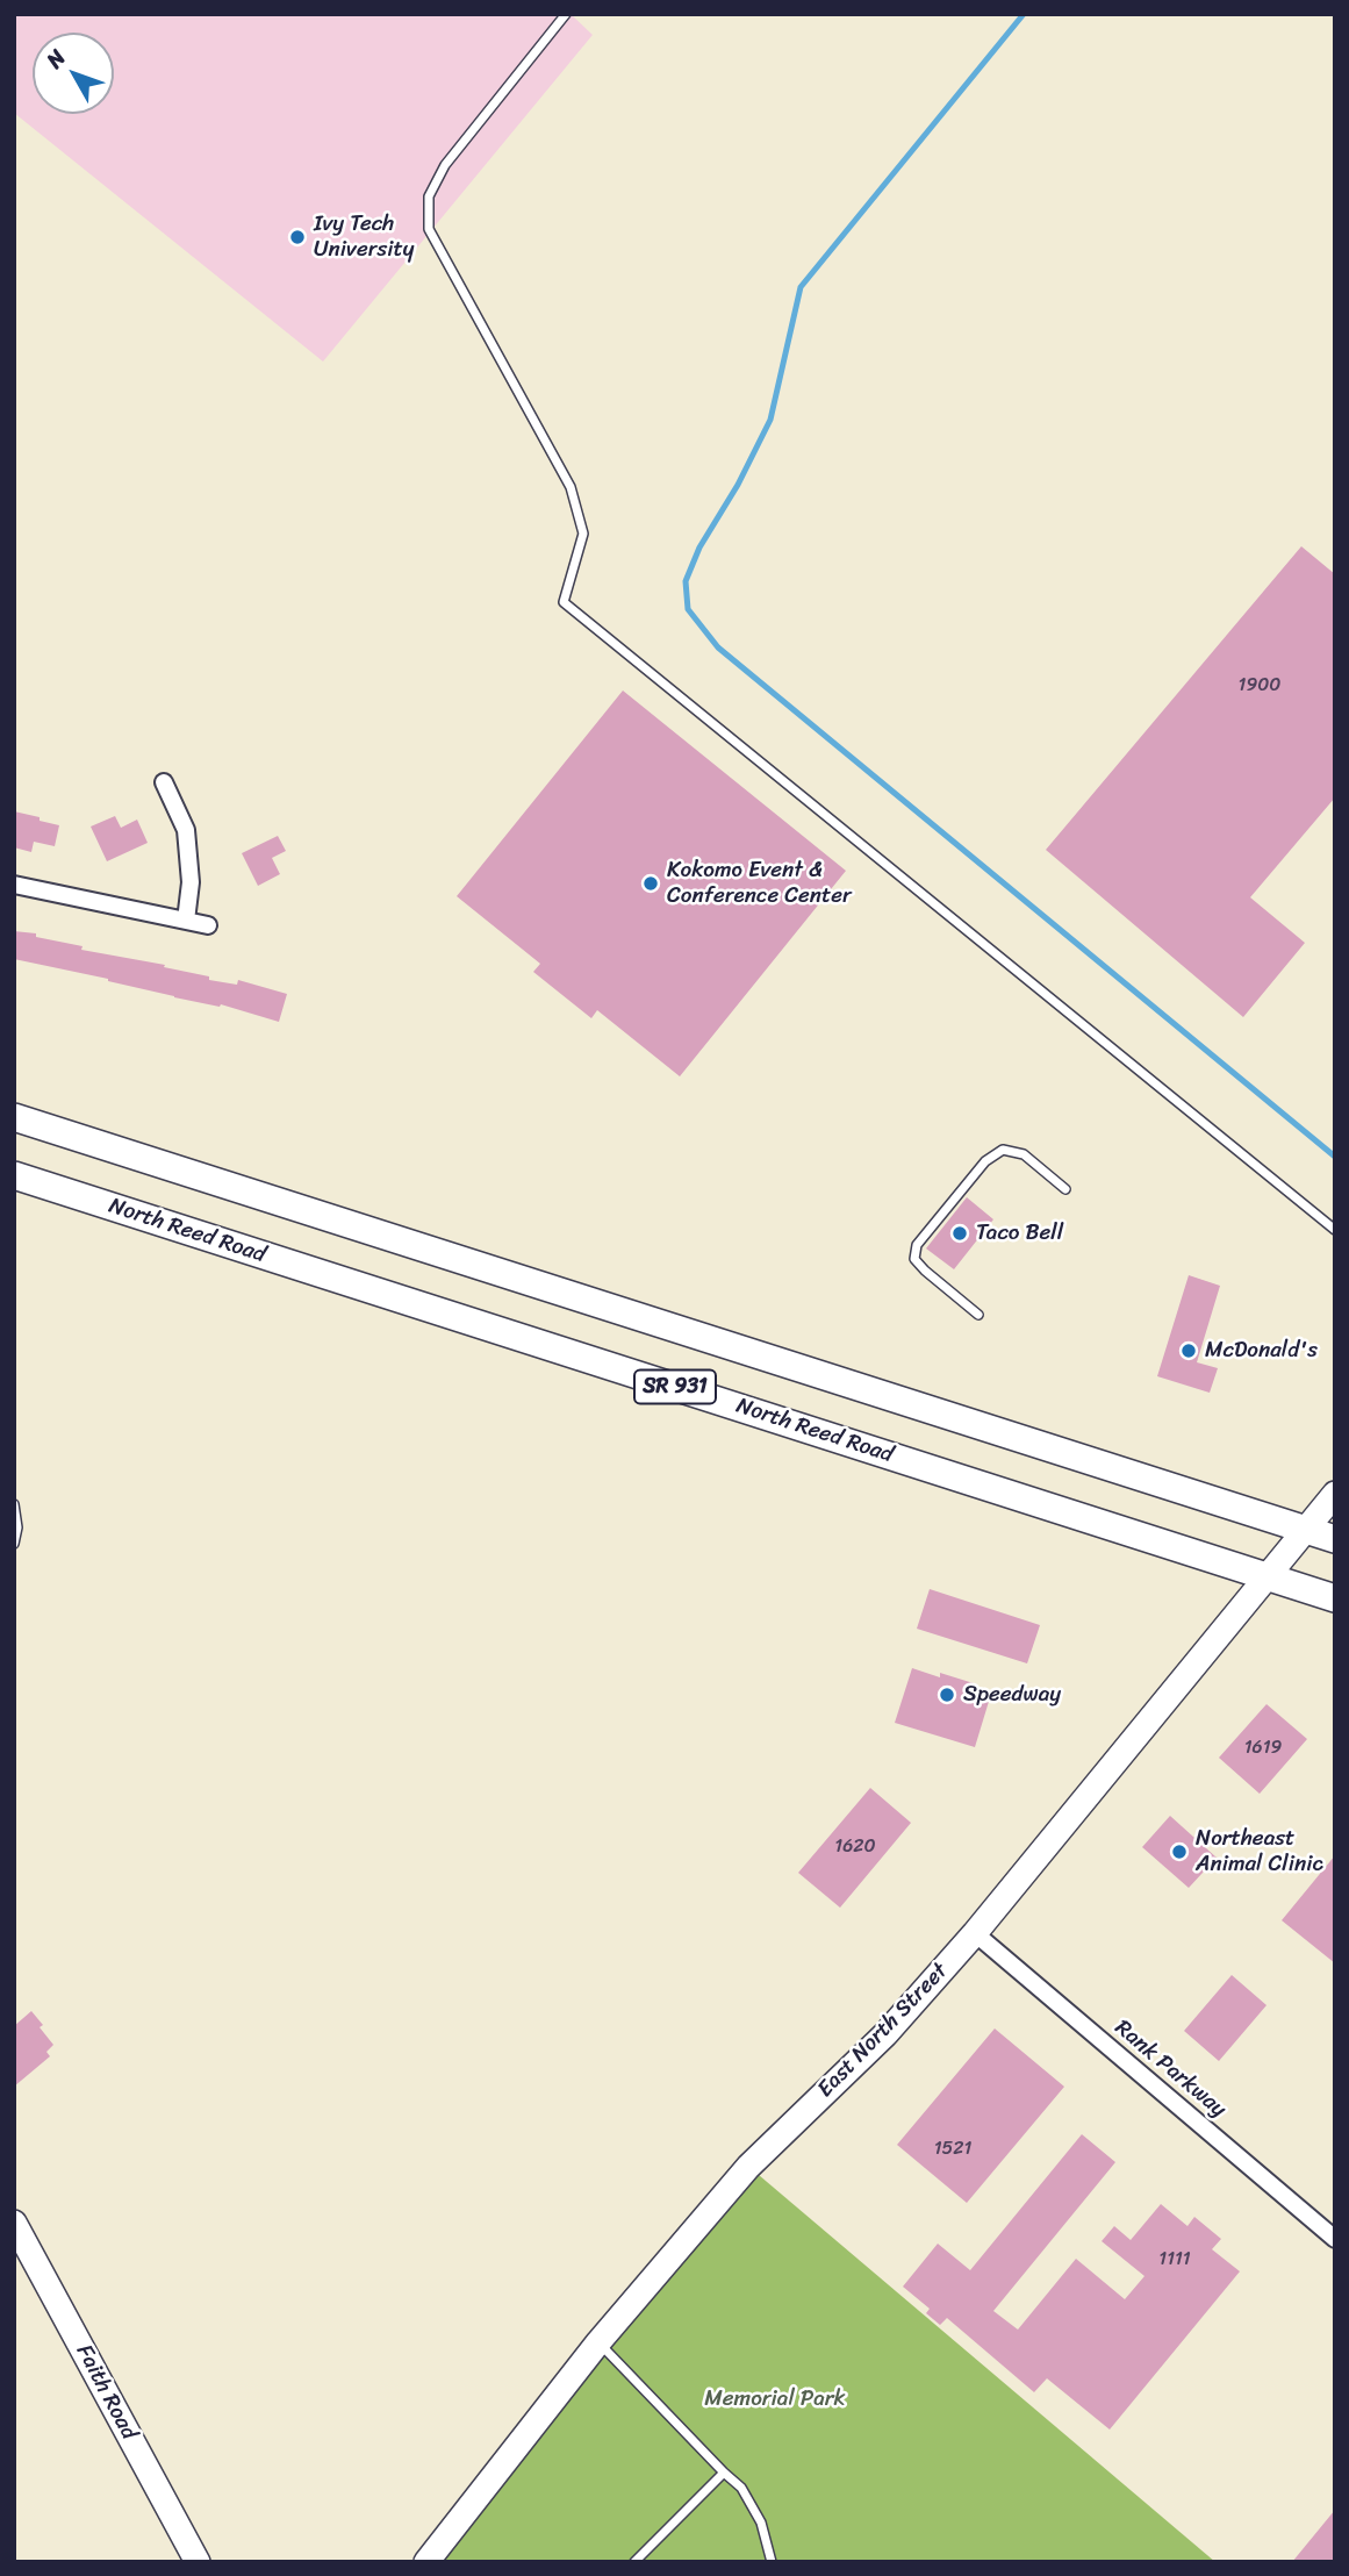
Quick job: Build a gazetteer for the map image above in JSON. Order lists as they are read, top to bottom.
{
  "streets": {
    "main road": ["North Reed Road", "SR 931"],
    "street": ["East North Street", "Rank Parkway", "Faith Road"]
  },
  "crossings": [
    ["North Reed Road", "East North Street"],
    ["SR 931", "East North Street"],
    ["East North Street", "Rank Parkway"]
  ],
  "parks": ["Memorial Park"],
  "places": [
    "Ivy Tech University",
    "Kokomo Event & Conference Center",
    "Taco Bell",
    "McDonald's",
    "Speedway",
    "Northeast Animal Clinic"
  ],
  "house_numbers": [
    "1900",
    "1619",
    "1620",
    "1521",
    "1111"
  ],
  "north": "top left"
}
